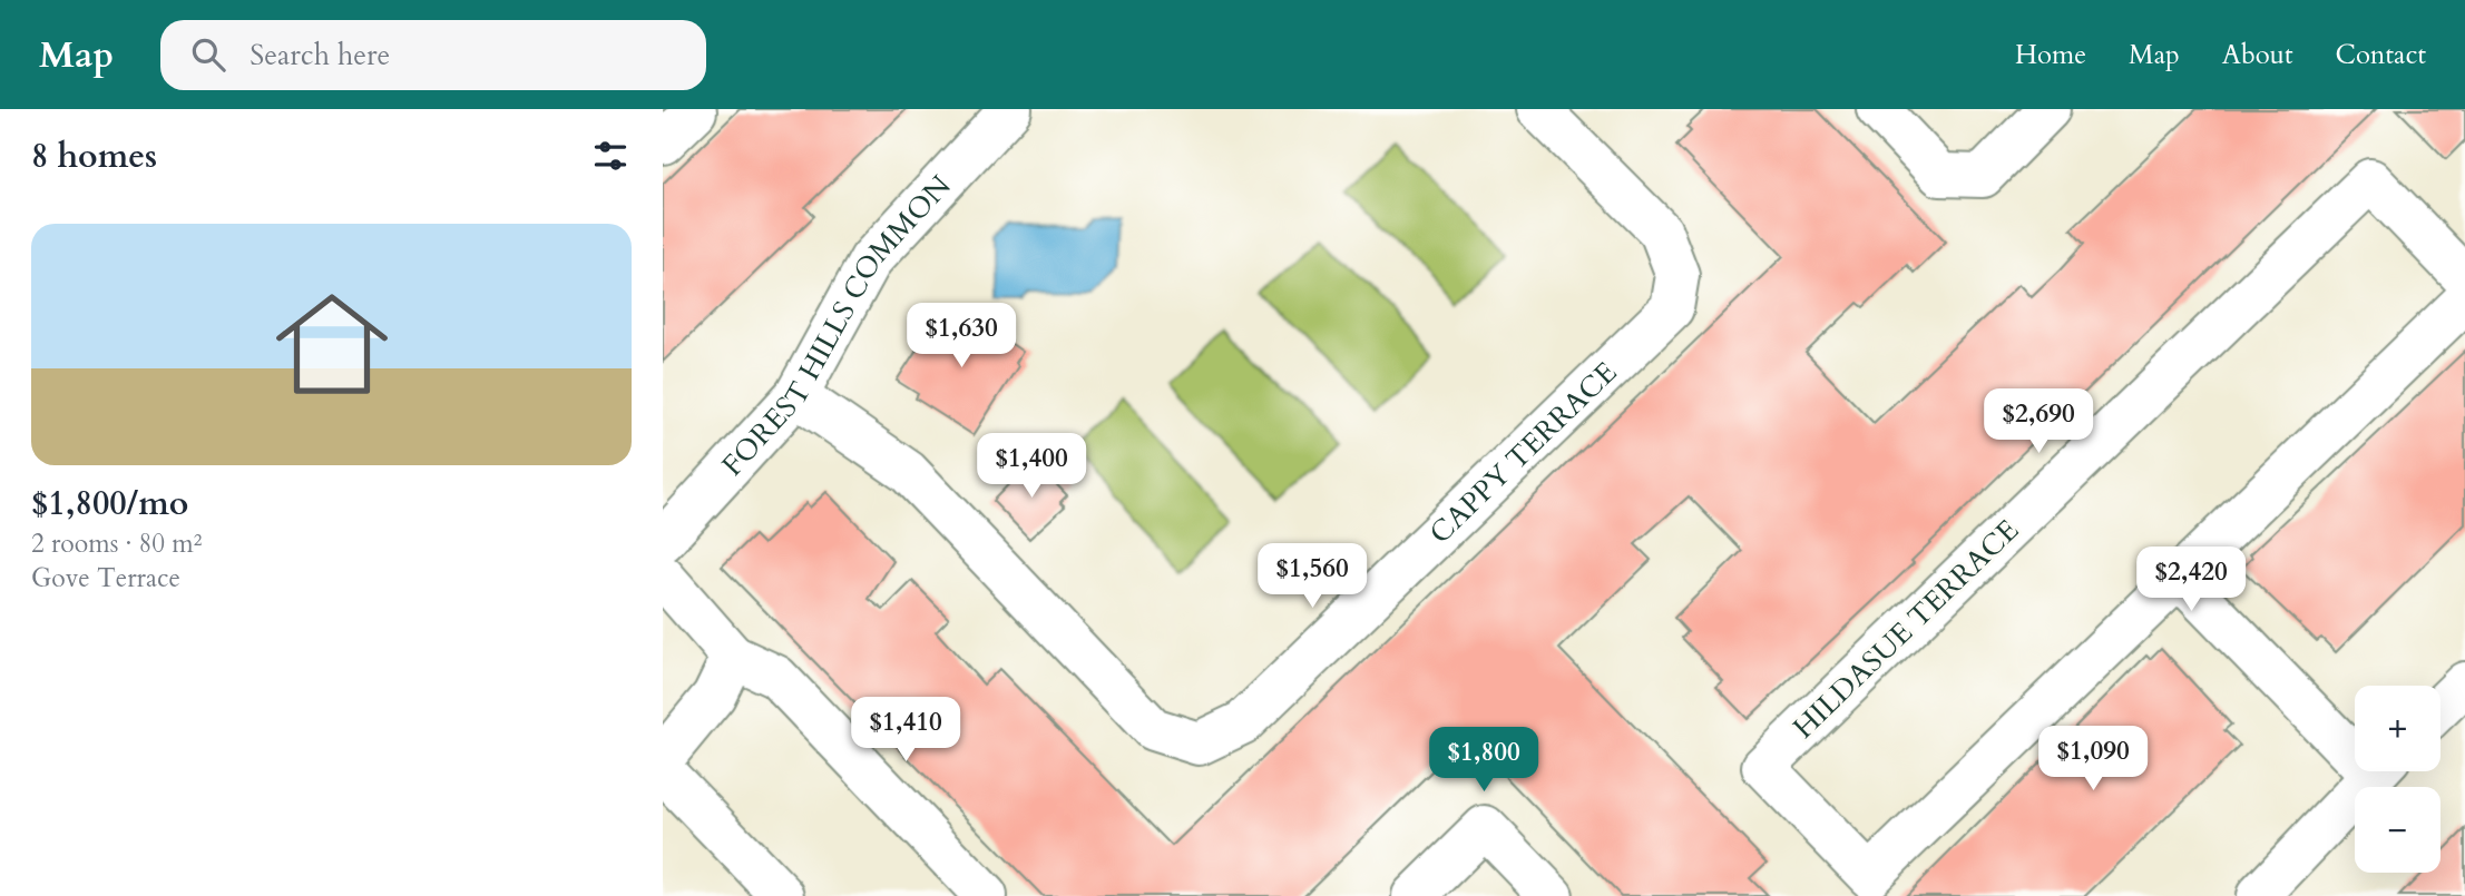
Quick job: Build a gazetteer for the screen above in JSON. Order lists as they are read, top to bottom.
{
  "streets": {
    "street": ["FOREST HILLS COMMON", "CAPPY TERRACE", "HILDASUE TERRACE"]
  },
  "crossings": [
    ["FOREST HILLS COMMON", "CAPPY TERRACE"]
  ],
  "page": {
    "header": "Map",
    "search": "Search here",
    "nav": [
      "Home",
      "Map",
      "About",
      "Contact"
    ],
    "heading": "8 homes",
    "list": [
      {
        "name": "$1,800/mo",
        "note": "2 rooms · 80 m² · Gove Terrace"
      }
    ],
    "price": [
      "$1,630",
      "$2,690",
      "$1,400",
      "$1,560",
      "$2,420",
      "$1,410",
      "$1,090",
      "$1,800"
    ],
    "map_buttons": ["+", "−"]
  }
}
